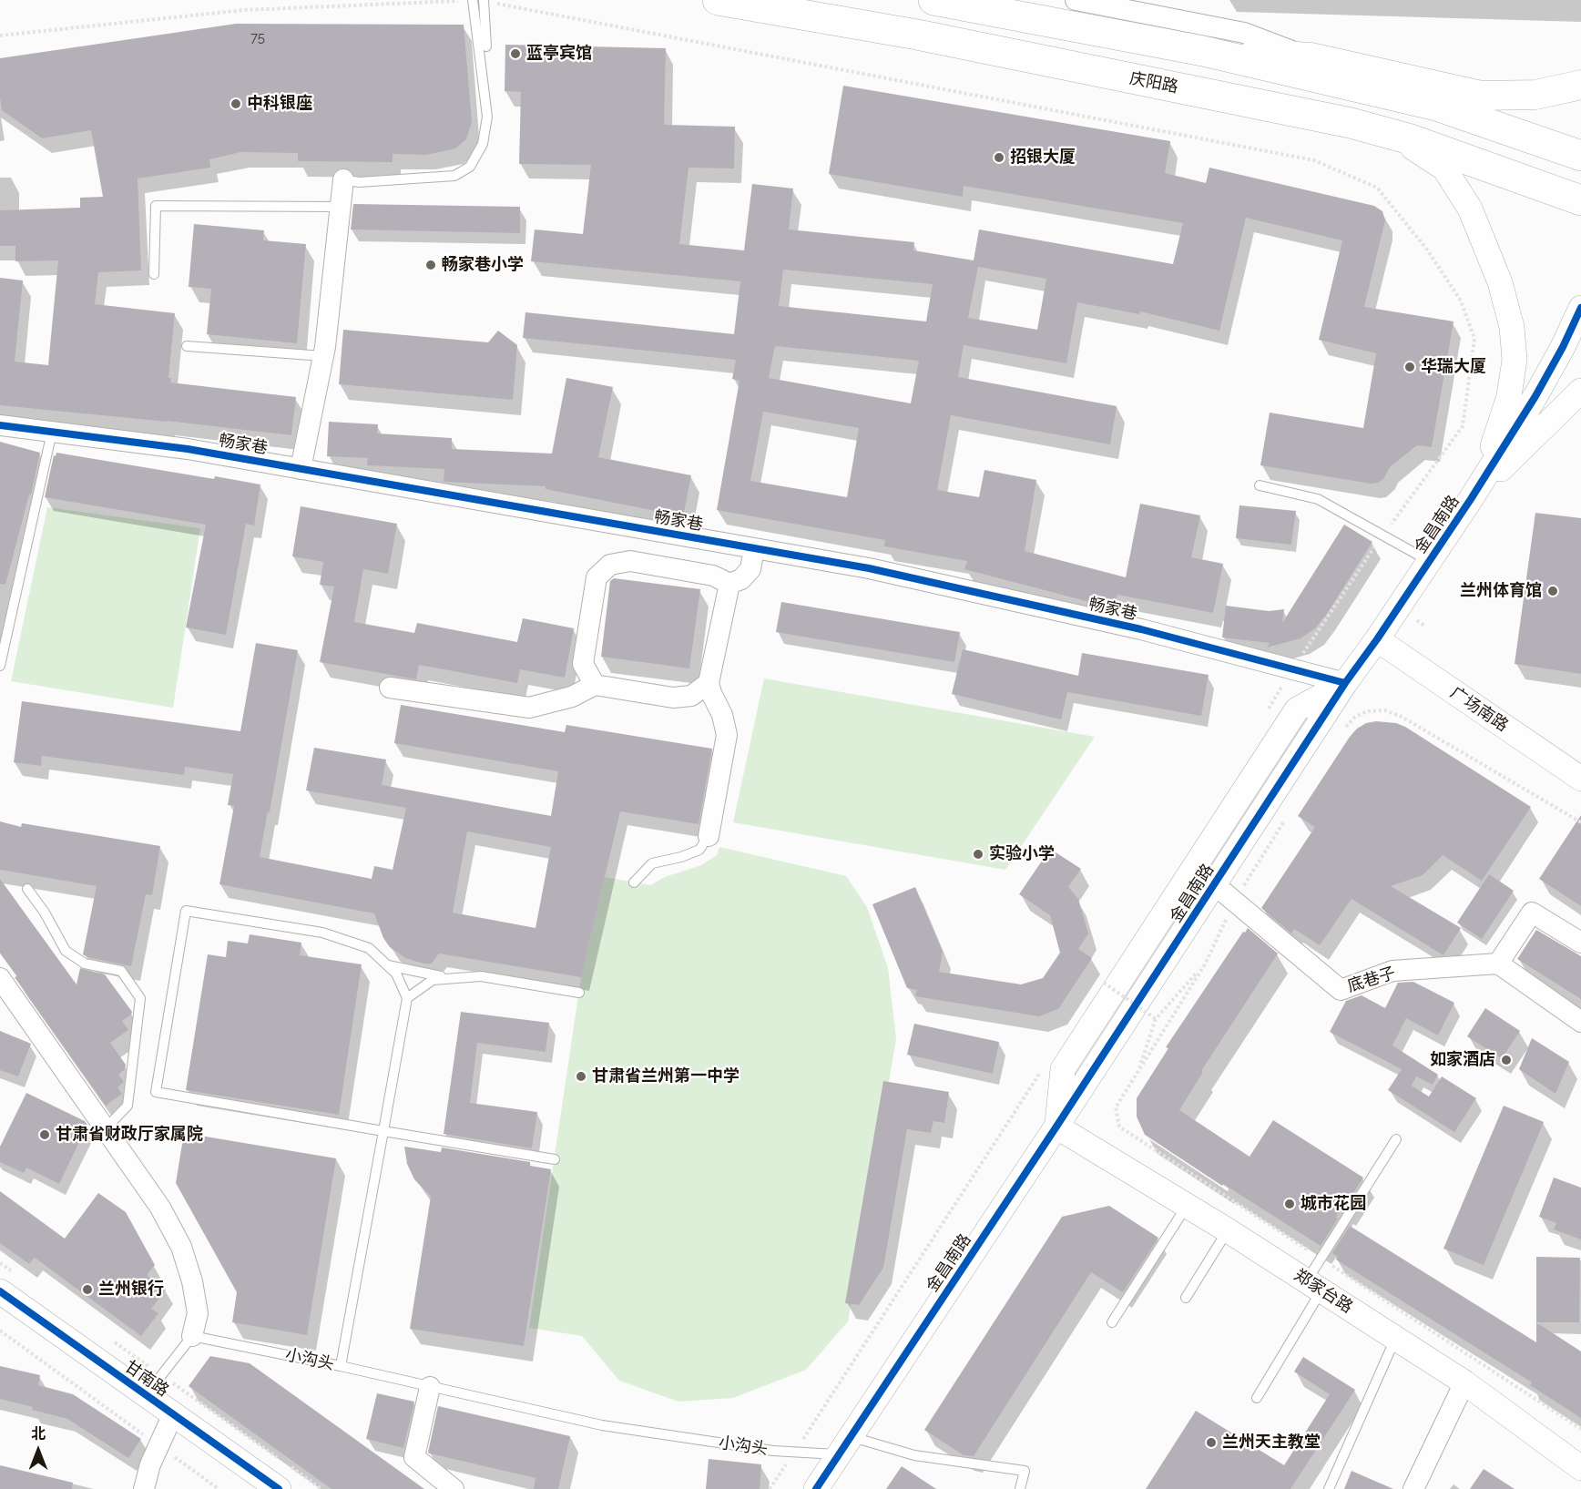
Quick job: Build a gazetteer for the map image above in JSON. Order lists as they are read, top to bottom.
{
  "streets": {
    "main road": ["庆阳路"],
    "street": [
      "畅家巷",
      "金昌南路",
      "广场南路",
      "底巷子",
      "郑家台路",
      "甘南路"
    ],
    "lane": ["小沟头"]
  },
  "crossings": [
    ["畅家巷", "金昌南路"],
    ["金昌南路", "广场南路"],
    ["金昌南路", "底巷子"],
    ["金昌南路", "郑家台路"],
    ["金昌南路", "小沟头"]
  ],
  "places": [
    "蓝亭宾馆",
    "中科银座",
    "招银大厦",
    "畅家巷小学",
    "华瑞大厦",
    "兰州体育馆",
    "实验小学",
    "如家酒店",
    "甘肃省兰州第一中学",
    "甘肃省财政厅家属院",
    "城市花园",
    "兰州银行",
    "兰州天主教堂"
  ],
  "house_numbers": ["75"],
  "north": "top"
}
